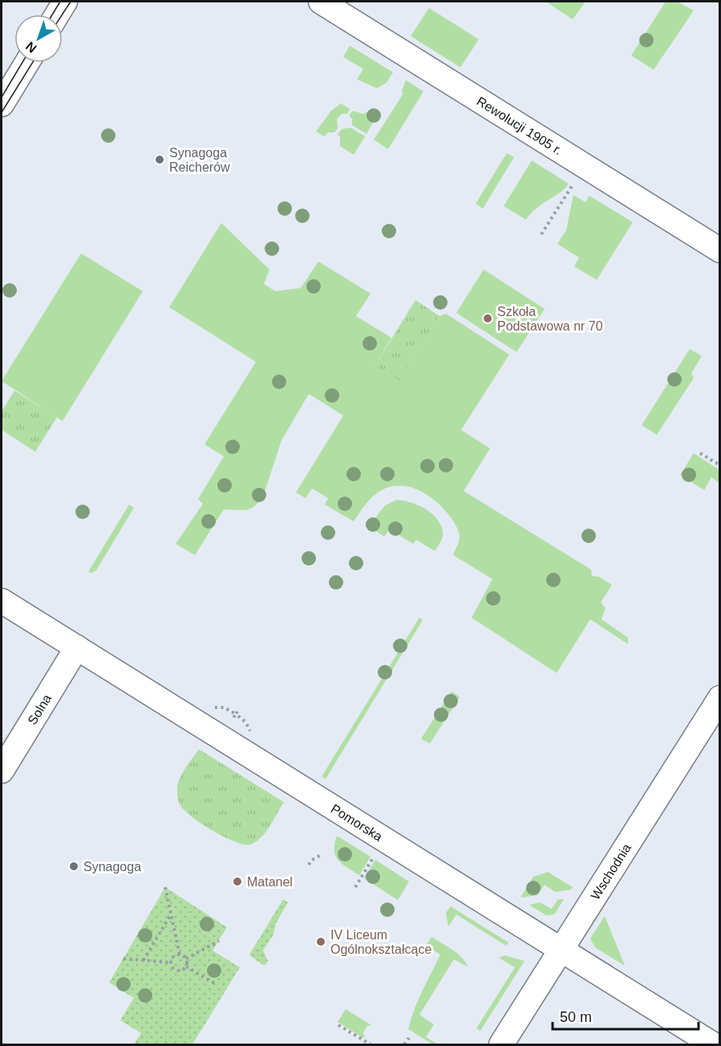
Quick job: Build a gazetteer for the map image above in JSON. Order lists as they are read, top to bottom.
{
  "streets": {
    "street": [
      "Rewolucji 1905 r.",
      "Solna",
      "Pomorska",
      "Wschodnia"
    ]
  },
  "crossings": [
    ["Solna", "Pomorska"],
    ["Pomorska", "Wschodnia"]
  ],
  "places": [
    "Synagoga Reicherów",
    "Szkoła Podstawowa nr 70",
    "Synagoga",
    "Matanel",
    "IV Liceum Ogólnokształcące"
  ],
  "scale_bar": "50 m",
  "north": "bottom left"
}
